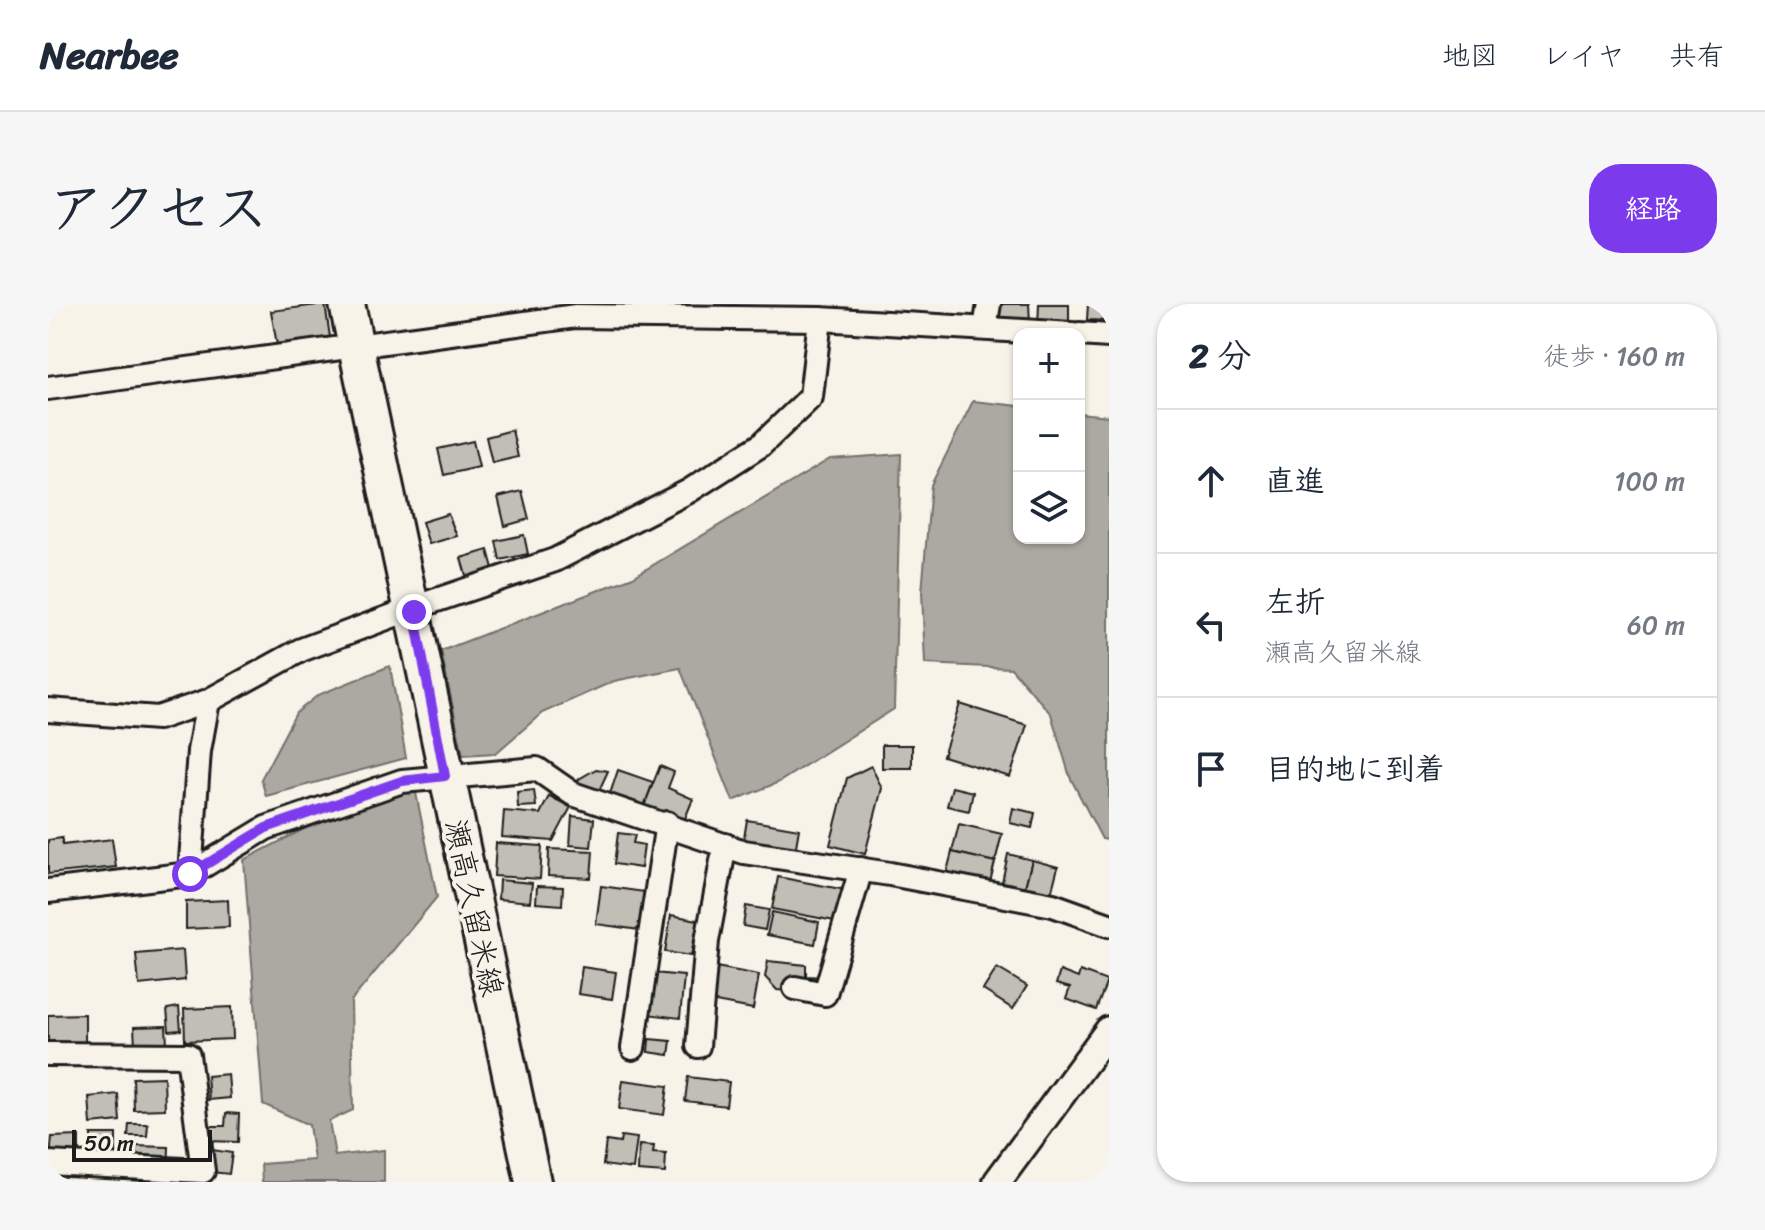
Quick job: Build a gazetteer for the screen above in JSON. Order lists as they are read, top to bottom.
{
  "streets": {
    "main road": ["瀬高久留米線"]
  },
  "scale_bar": "50 m",
  "page": {
    "header": "Nearbee",
    "nav": ["地図", "レイヤ", "共有"],
    "title": "アクセス",
    "buttons": "経路",
    "heading": ["2 分", "徒歩 · 160 m"],
    "map_buttons": ["+", "−"],
    "list": [
      ["直進", "100 m"],
      ["左折", "瀬高久留米線", "60 m"],
      "目的地に到着"
    ],
    "scale": "50 m"
  }
}
